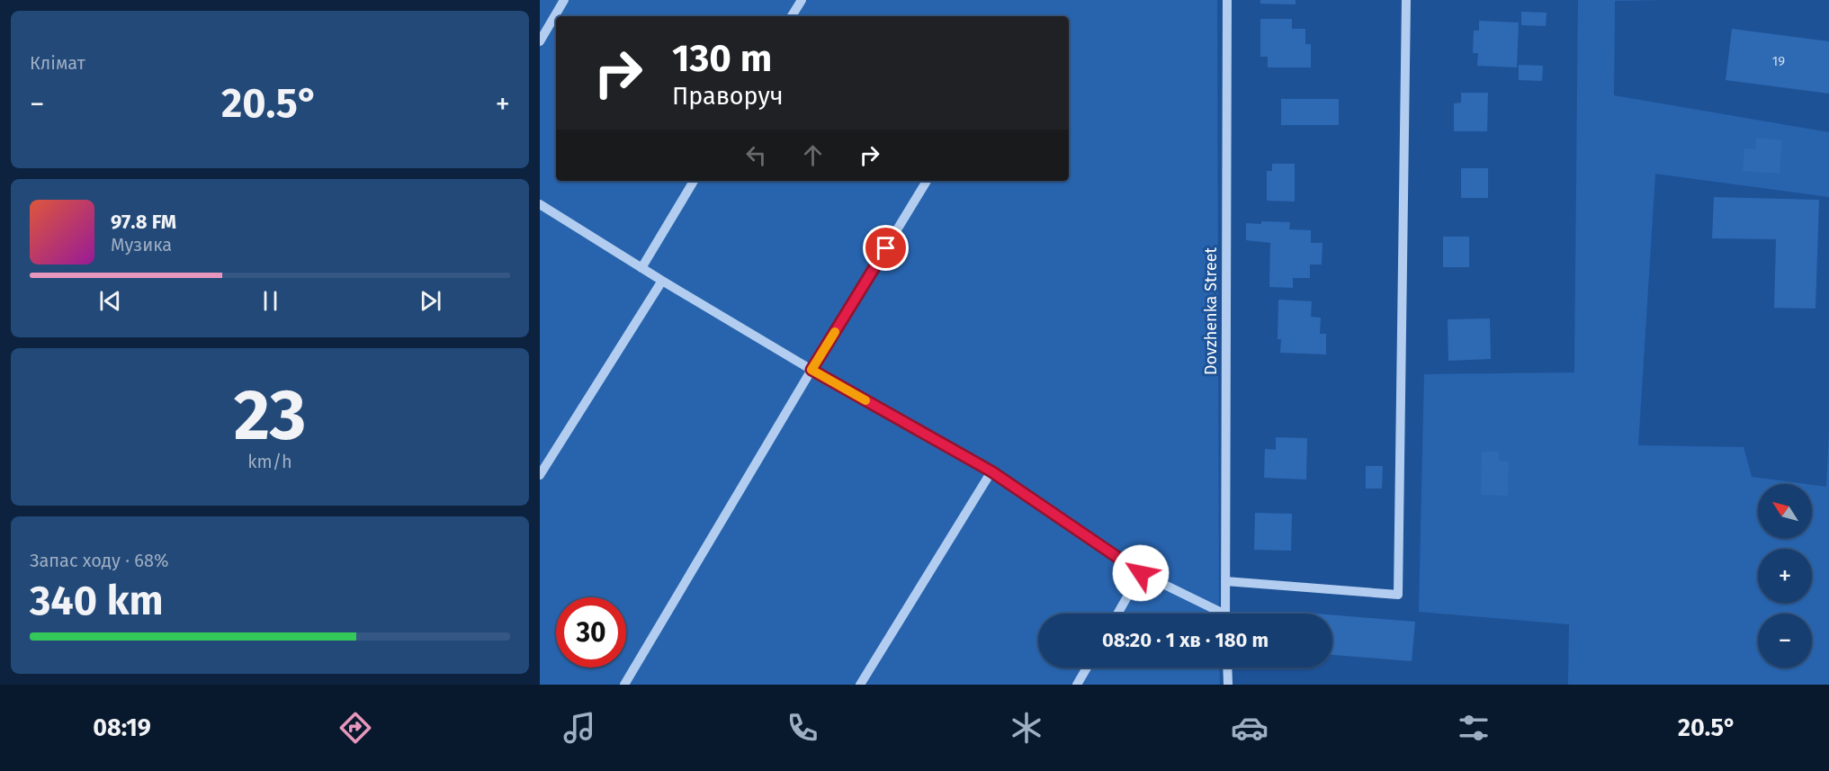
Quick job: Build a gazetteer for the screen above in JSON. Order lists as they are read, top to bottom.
{
  "streets": {
    "street": ["Dovzhenka Street"]
  },
  "house_numbers": ["19"],
  "north": "top left",
  "page": {
    "tile": [
      "Клімат",
      ["23", "km/h"],
      ["Запас ходу · 68%", "340 km"]
    ],
    "turn": ["130 m", "Праворуч"],
    "heat": ["−", "20.5°", "+"],
    "song": ["97.8 FM", "Музика"],
    "map_buttons": ["+", "−"],
    "limit": "30",
    "trip": "08:20 · 1 хв · 180 m",
    "tabs": ["08:19", "20.5°"]
  }
}
